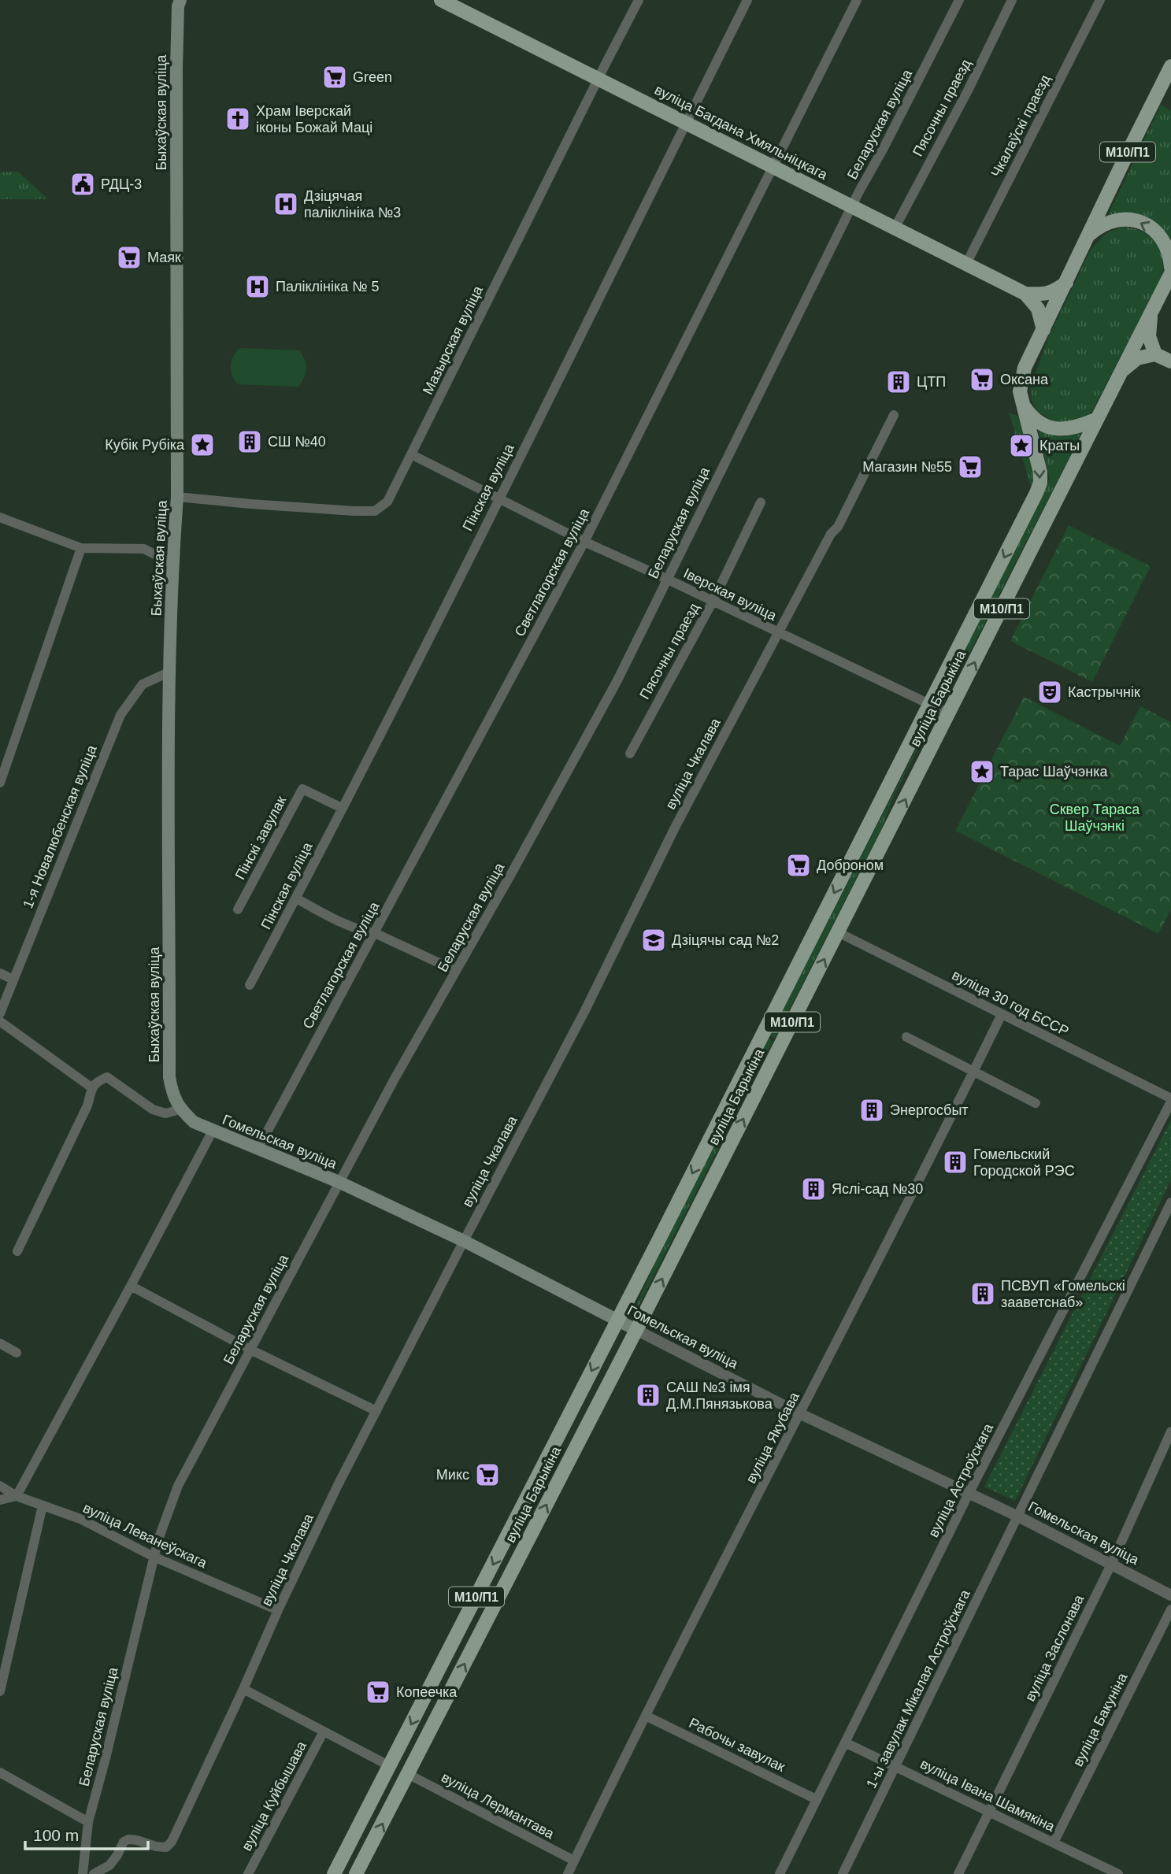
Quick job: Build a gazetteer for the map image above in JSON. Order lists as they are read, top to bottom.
{
  "streets": {
    "main road": [
      "Быхаўская вуліца",
      "вуліца Багдана Хмяльніцкага",
      "М10/П1",
      "вуліца Барыкіна",
      "Гомельская вуліца"
    ],
    "street": [
      "Пясочны праезд",
      "Беларуская вуліца",
      "Чкалаўскі праезд",
      "Мазырская вуліца",
      "Пінская вуліца",
      "Светлагорская вуліца",
      "Іверская вуліца",
      "вуліца Чкалава",
      "1-я Новалюбенская вуліца",
      "Пінскі завулак",
      "вуліца 30 год БССР",
      "вуліца Якубава",
      "вуліца Астроўскага",
      "вуліца Леванеўскага",
      "вуліца Заслонава",
      "1-ы завулак Мікалая Астроўскага",
      "вуліца Бакуніна",
      "Рабочы завулак",
      "вуліца Івана Шамякіна",
      "вуліца Куйбышава",
      "вуліца Лермантава"
    ]
  },
  "crossings": [
    ["Пясочны праезд", "вуліца Багдана Хмяльніцкага"],
    ["Пясочны праезд", "Іверская вуліца"],
    ["Быхаўская вуліца", "Мазырская вуліца"],
    ["Быхаўская вуліца", "1-я Новалюбенская вуліца"],
    ["Быхаўская вуліца", "Гомельская вуліца"],
    ["Беларуская вуліца", "вуліца Багдана Хмяльніцкага"],
    ["Беларуская вуліца", "Іверская вуліца"],
    ["Беларуская вуліца", "Гомельская вуліца"],
    ["Беларуская вуліца", "вуліца Леванеўскага"],
    ["Чкалаўскі праезд", "вуліца Багдана Хмяльніцкага"],
    ["вуліца Багдана Хмяльніцкага", "Мазырская вуліца"],
    ["вуліца Багдана Хмяльніцкага", "Пінская вуліца"],
    ["вуліца Багдана Хмяльніцкага", "Светлагорская вуліца"],
    ["М10/П1", "вуліца Барыкіна"],
    ["Мазырская вуліца", "Іверская вуліца"],
    ["Пінская вуліца", "Іверская вуліца"],
    ["Пінская вуліца", "Пінскі завулак"],
    ["Светлагорская вуліца", "Іверская вуліца"],
    ["Светлагорская вуліца", "Гомельская вуліца"],
    ["Іверская вуліца", "вуліца Барыкіна"],
    ["Іверская вуліца", "вуліца Чкалава"],
    ["вуліца Барыкіна", "вуліца 30 год БССР"],
    ["вуліца Барыкіна", "Гомельская вуліца"],
    ["вуліца Барыкіна", "вуліца Лермантава"],
    ["вуліца Чкалава", "Гомельская вуліца"],
    ["вуліца Чкалава", "вуліца Леванеўскага"],
    ["вуліца 30 год БССР", "вуліца Якубава"],
    ["вуліца 30 год БССР", "вуліца Астроўскага"],
    ["Гомельская вуліца", "вуліца Якубава"],
    ["Гомельская вуліца", "вуліца Астроўскага"],
    ["Гомельская вуліца", "вуліца Заслонава"],
    ["Гомельская вуліца", "1-ы завулак Мікалая Астроўскага"],
    ["вуліца Якубава", "Рабочы завулак"],
    ["вуліца Якубава", "вуліца Лермантава"],
    ["вуліца Астроўскага", "Рабочы завулак"],
    ["вуліца Астроўскага", "вуліца Івана Шамякіна"],
    ["вуліца Заслонава", "вуліца Івана Шамякіна"],
    ["1-ы завулак Мікалая Астроўскага", "вуліца Івана Шамякіна"],
    ["вуліца Бакуніна", "вуліца Івана Шамякіна"]
  ],
  "parks": ["Сквер Тараса Шаўчэнкі"],
  "places": {
    "supermarket": [
      "Green",
      "Маяк",
      "Оксана",
      "Магазин №55",
      "Доброном",
      "Микс",
      "Копеечка"
    ],
    "church": ["Храм Іверскай іконы Божай Маці"],
    "public building": ["РДЦ-3"],
    "hospital": ["Дзіцячая паліклініка №3", "Паліклініка № 5"],
    "building": [
      "ЦТП",
      "СШ №40",
      "Энергосбыт",
      "Гомельский Городской РЭС",
      "Яслі-сад №30",
      "ПСВУП «Гомельскі зааветснаб»",
      "САШ №3 імя Д.М.Пянязькова"
    ],
    "place": ["Кубік Рубіка", "Краты", "Тарас Шаўчэнка"],
    "theatre": ["Кастрычнік"],
    "school or university": ["Дзіцячы сад №2"]
  },
  "scale_bar": "100 m"
}
